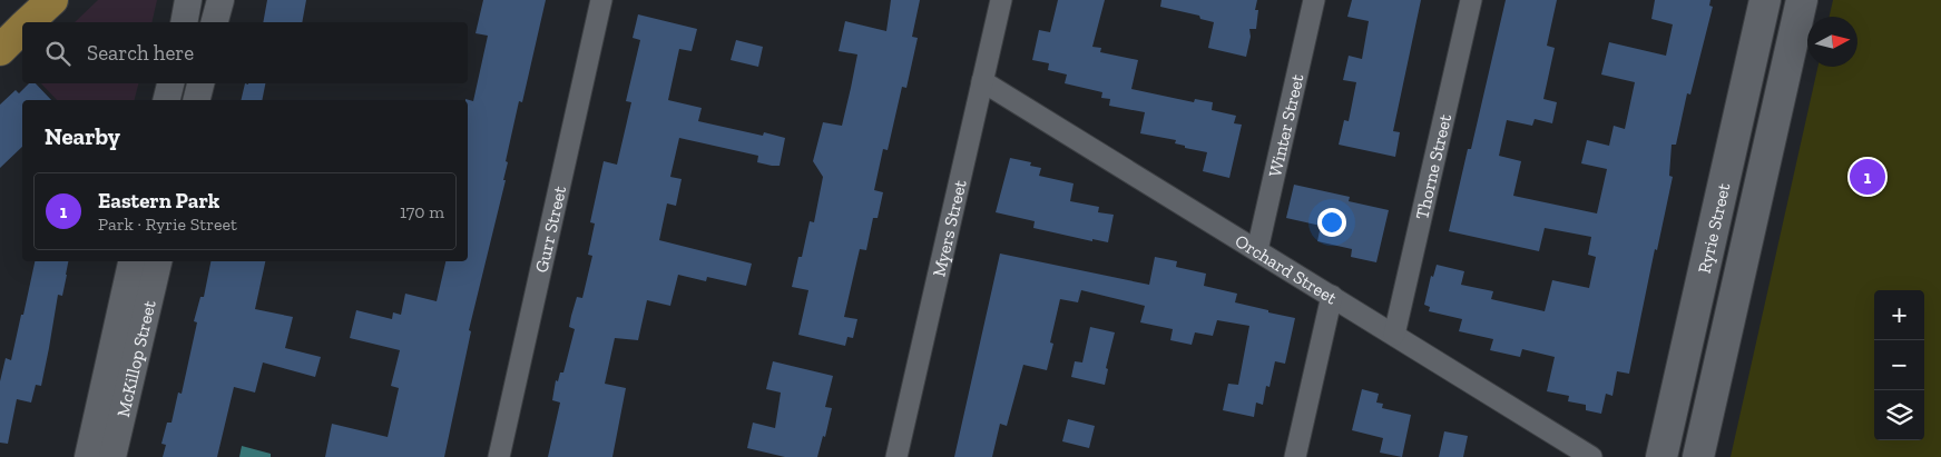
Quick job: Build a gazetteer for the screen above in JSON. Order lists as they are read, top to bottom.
{
  "streets": {
    "main road": ["Ryrie Street"],
    "street": [
      "Winter Street",
      "Thorne Street",
      "Myers Street",
      "Gurr Street",
      "Orchard Street",
      "McKillop Street"
    ]
  },
  "crossings": [
    ["Winter Street", "Orchard Street"],
    ["Thorne Street", "Orchard Street"],
    ["Myers Street", "Orchard Street"]
  ],
  "north": "right",
  "page": {
    "search": "Search here",
    "heading": "Nearby",
    "pins": "1",
    "list": [
      {
        "mark": "1",
        "name": "Eastern Park",
        "note": "Park · Ryrie Street",
        "value": "170 m"
      }
    ],
    "map_buttons": ["+", "−"]
  }
}
